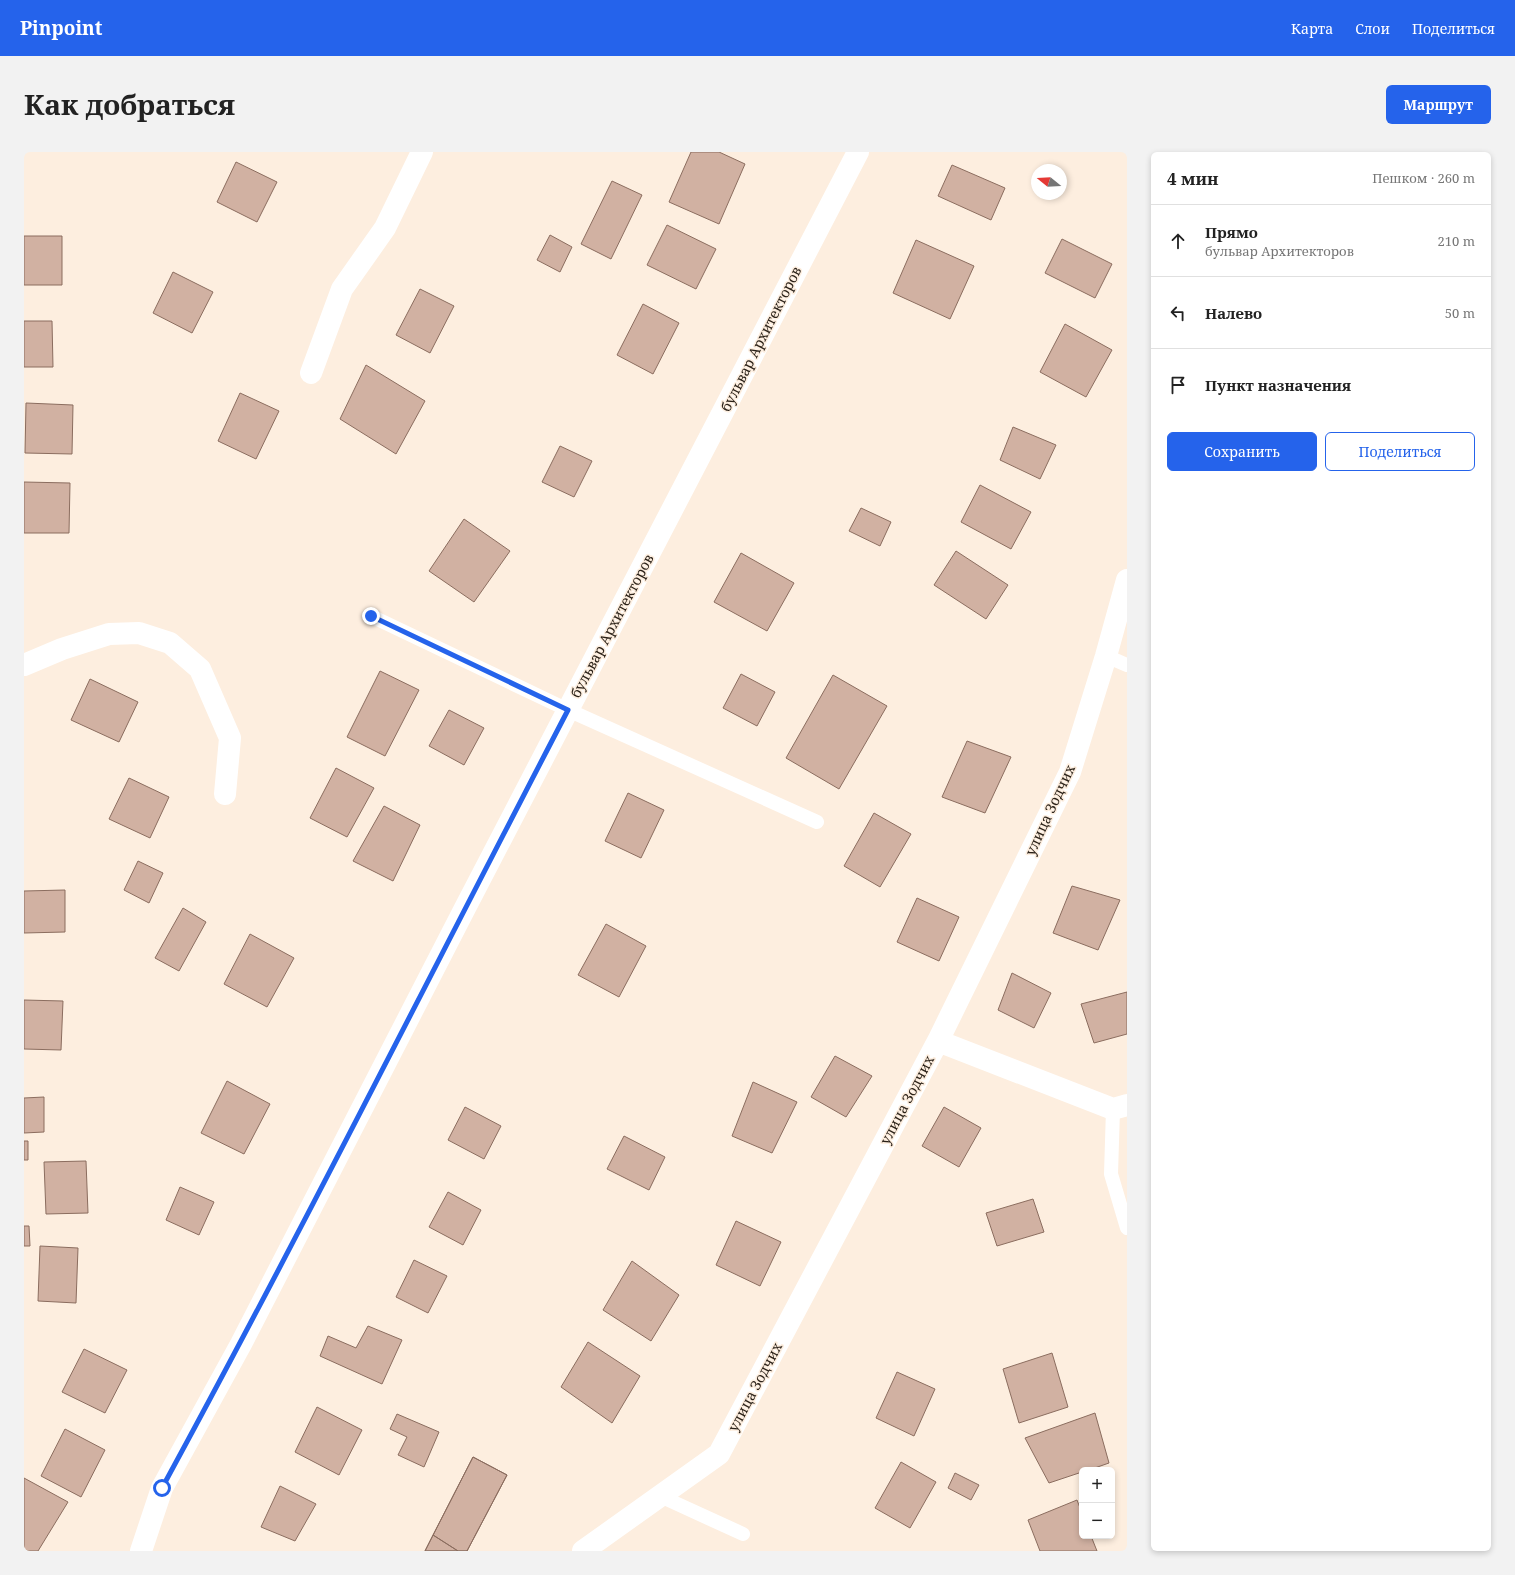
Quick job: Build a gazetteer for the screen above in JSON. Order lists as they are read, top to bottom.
{
  "streets": {
    "street": ["бульвар Архитекторов", "улица Зодчих"]
  },
  "north": "left",
  "page": {
    "header": "Pinpoint",
    "nav": ["Карта", "Слои", "Поделиться"],
    "title": "Как добраться",
    "buttons": [
      "Маршрут",
      ["Сохранить", "Поделиться"]
    ],
    "heading": ["4 мин", "Пешком · 260 m"],
    "list": [
      ["Прямо", "бульвар Архитекторов", "210 m"],
      ["Налево", "50 m"],
      "Пункт назначения"
    ],
    "map_buttons": ["+", "−"]
  }
}
